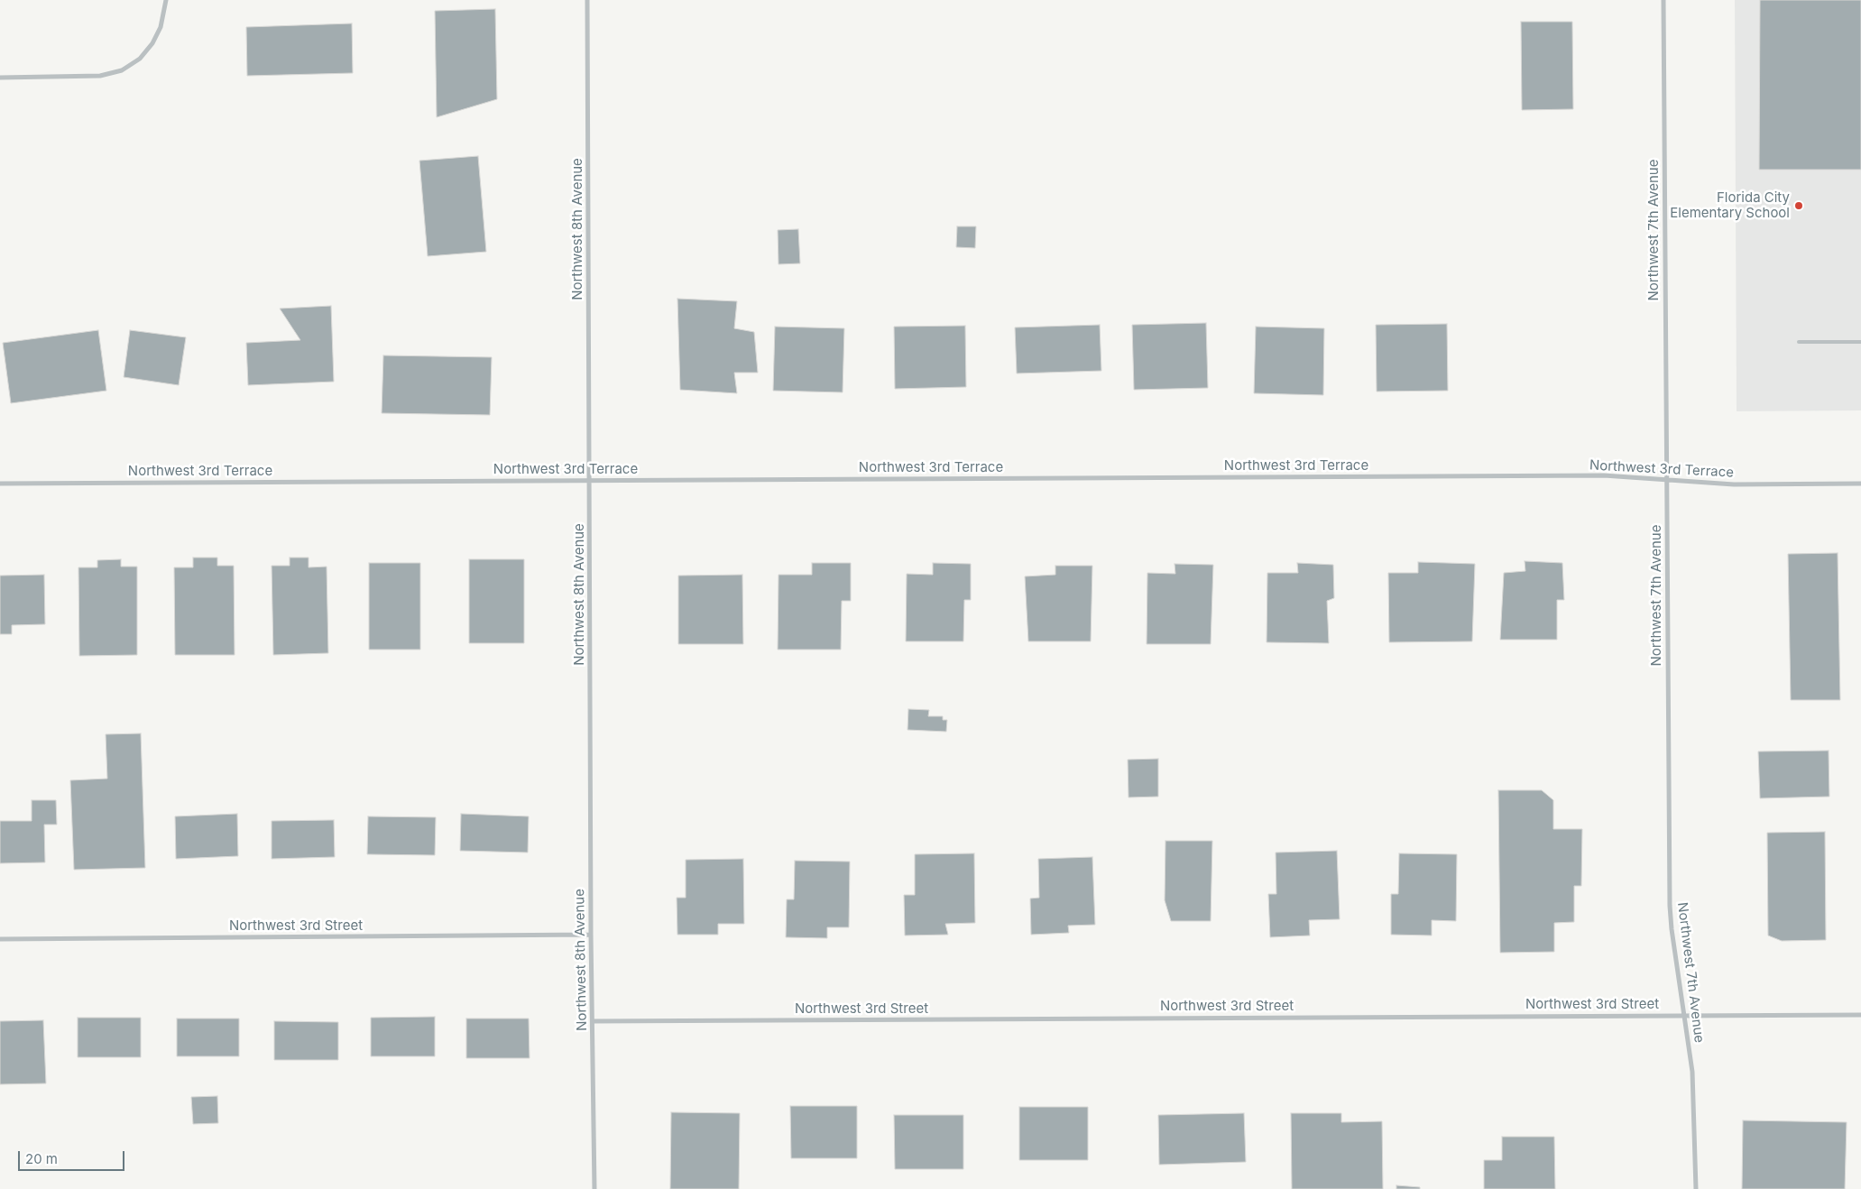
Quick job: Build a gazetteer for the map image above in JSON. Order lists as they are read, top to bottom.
{
  "streets": {
    "street": [
      "Northwest 8th Avenue",
      "Northwest 7th Avenue",
      "Northwest 3rd Terrace",
      "Northwest 3rd Street"
    ]
  },
  "crossings": [
    ["Northwest 8th Avenue", "Northwest 3rd Terrace"],
    ["Northwest 8th Avenue", "Northwest 3rd Street"],
    ["Northwest 7th Avenue", "Northwest 3rd Terrace"],
    ["Northwest 7th Avenue", "Northwest 3rd Street"]
  ],
  "places": ["Florida City Elementary School"],
  "scale_bar": "20 m"
}
